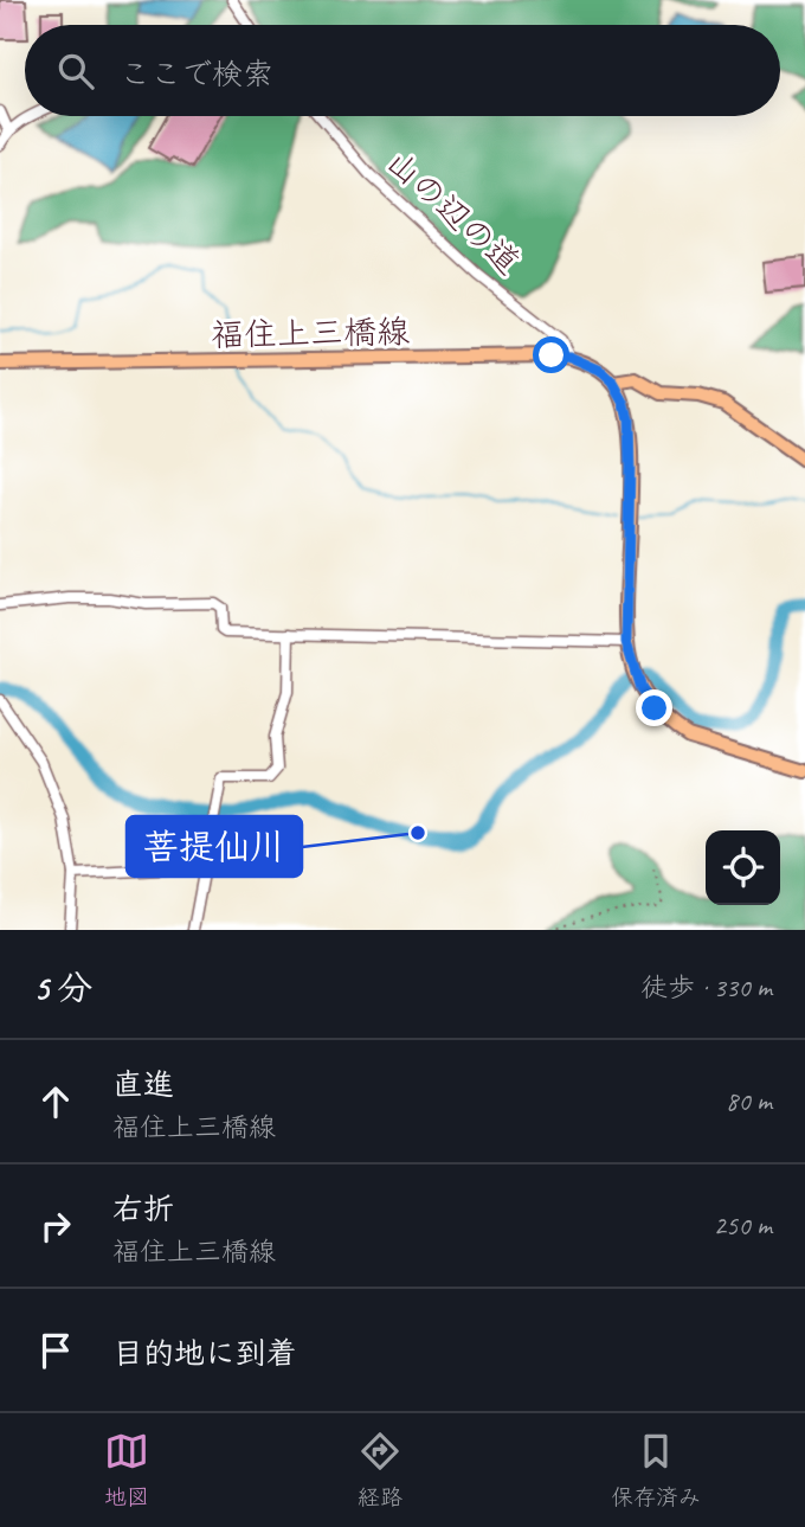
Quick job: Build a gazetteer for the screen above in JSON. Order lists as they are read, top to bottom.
{
  "streets": {
    "main road": ["福住上三橋線"],
    "street": ["山の辺の道"]
  },
  "crossings": [
    ["山の辺の道", "福住上三橋線"]
  ],
  "places": ["菩提仙川"],
  "page": {
    "search": "ここで検索",
    "heading": ["5 分", "徒歩 · 330 m"],
    "list": [
      ["直進", "福住上三橋線", "80 m"],
      ["右折", "福住上三橋線", "250 m"],
      "目的地に到着"
    ],
    "nav": ["地図", "経路", "保存済み"]
  }
}
